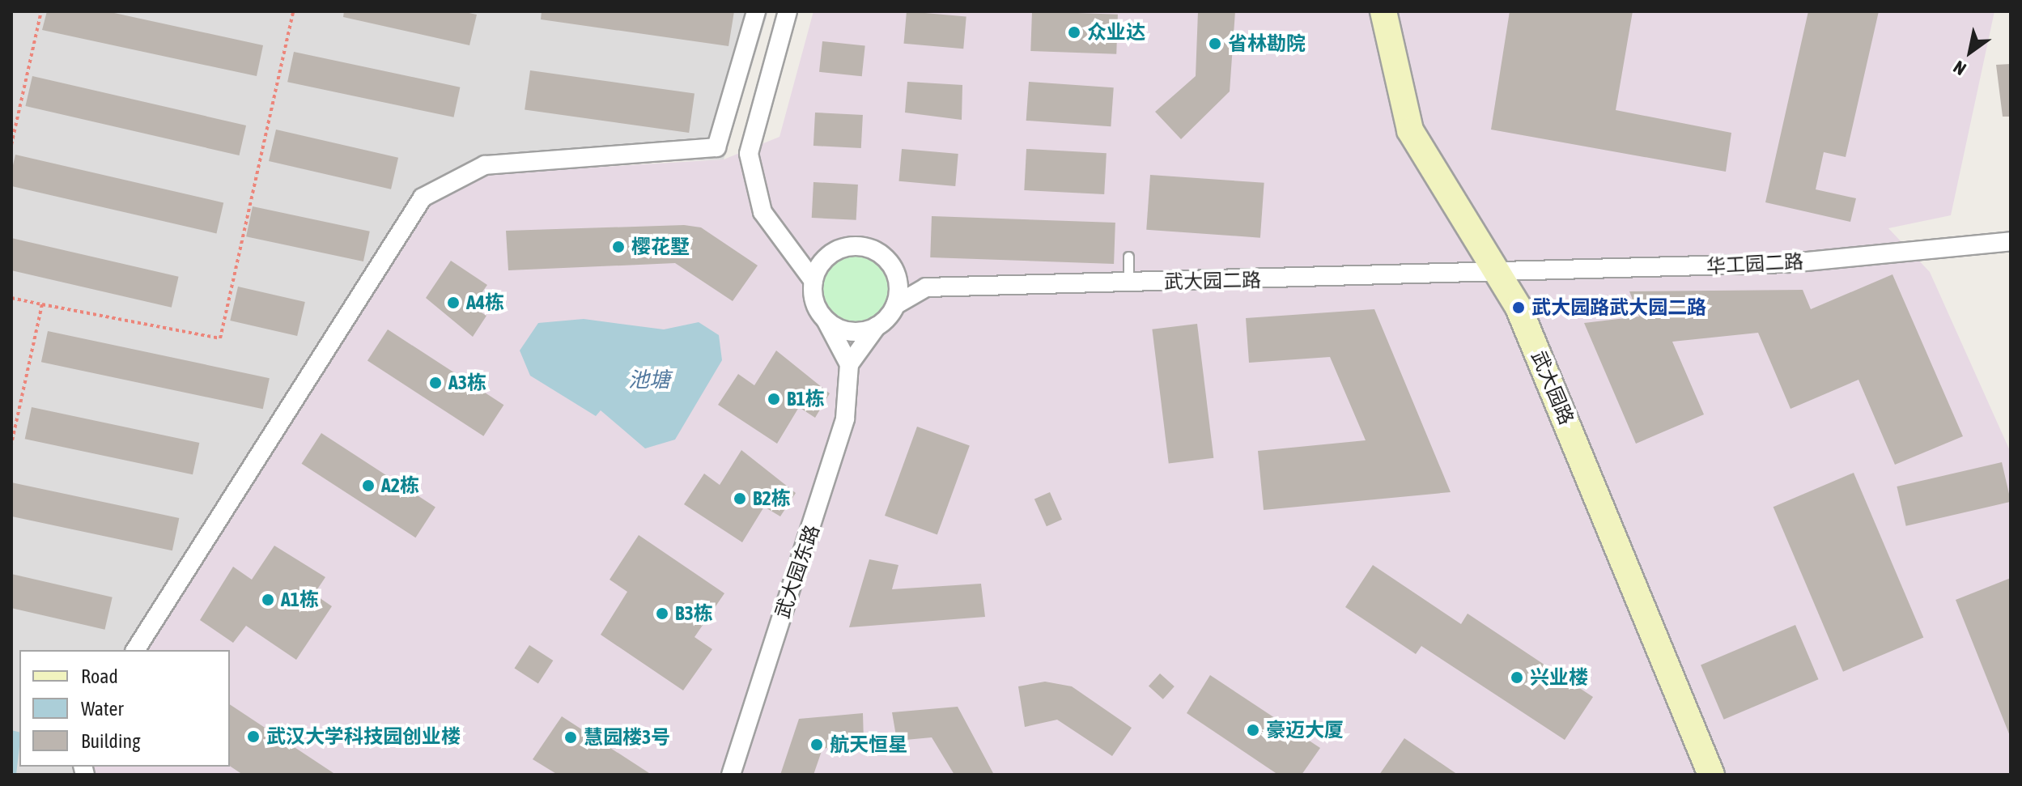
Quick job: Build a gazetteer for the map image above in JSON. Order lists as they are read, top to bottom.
{
  "streets": {
    "street": [
      "华工园二路",
      "武大园二路",
      "武大园路",
      "武大园东路"
    ]
  },
  "crossings": [
    ["华工园二路", "武大园二路"],
    ["华工园二路", "武大园路"],
    ["武大园二路", "武大园路"]
  ],
  "water": ["池塘"],
  "places": [
    "众业达",
    "省林勘院",
    "樱花墅",
    "A4栋",
    "武大园路武大园二路",
    "A3栋",
    "B1栋",
    "A2栋",
    "B2栋",
    "A1栋",
    "B3栋",
    "兴业楼",
    "豪迈大厦",
    "武汉大学科技园创业楼",
    "慧园楼3号",
    "航天恒星"
  ],
  "legend": ["Road", "Water", "Building"],
  "north": "bottom left"
}
